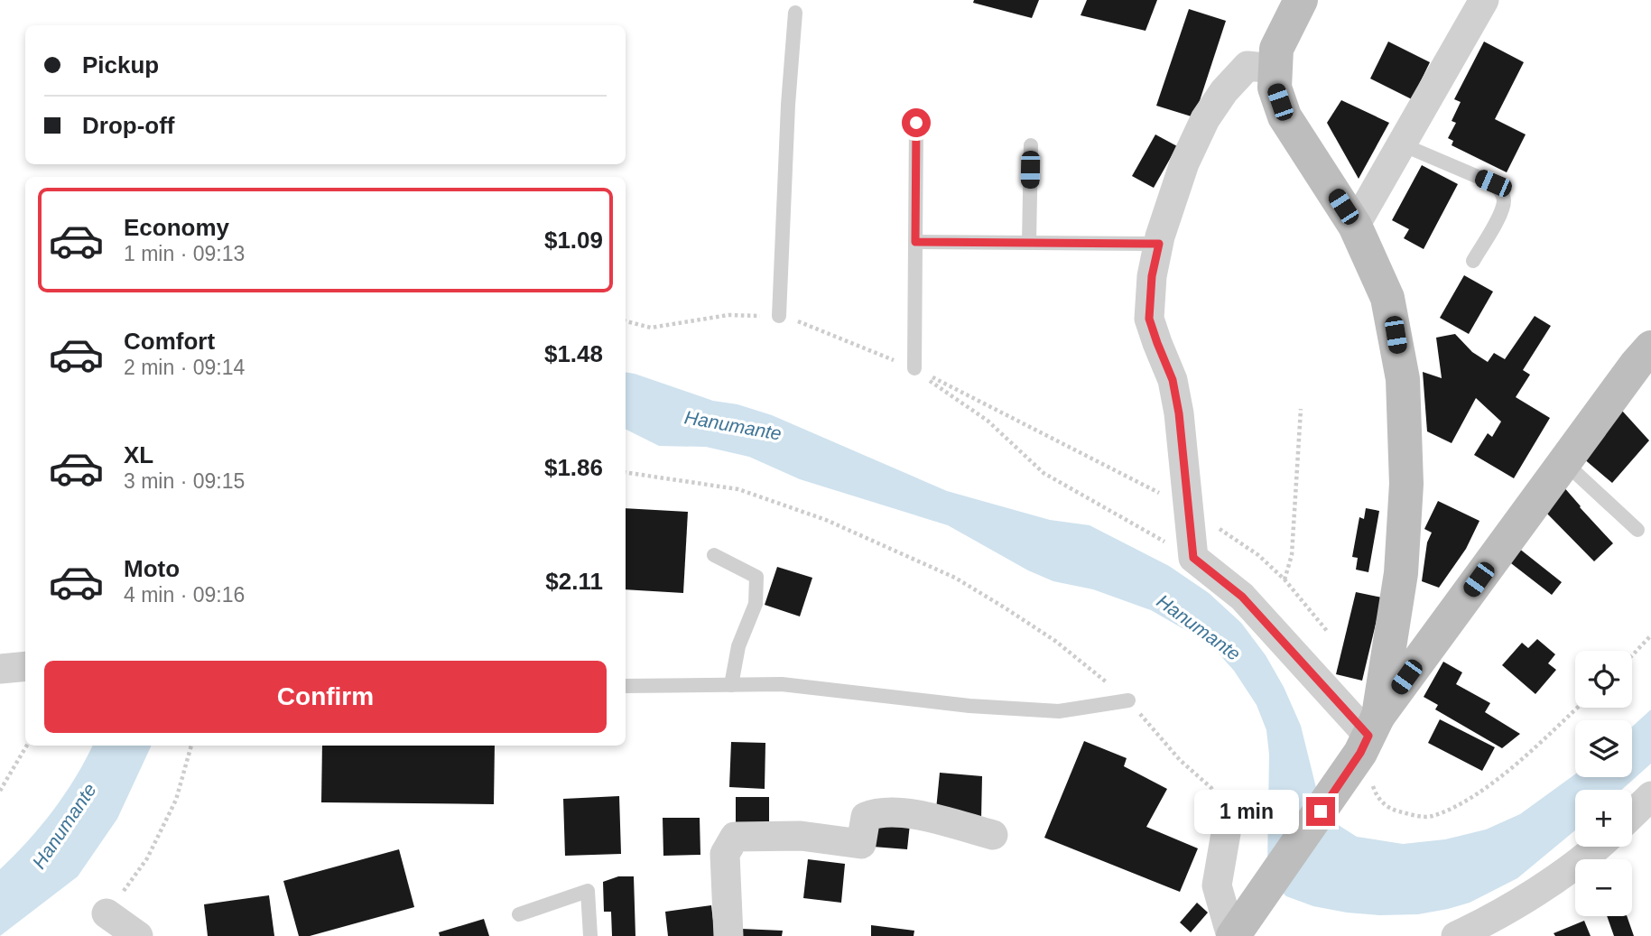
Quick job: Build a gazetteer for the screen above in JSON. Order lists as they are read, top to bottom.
{
  "water": ["Hanumante"],
  "page": {
    "banner": ["Pickup", "Drop-off"],
    "list": [
      {
        "name": "Economy",
        "note": "1 min · 09:13",
        "value": "$1.09"
      },
      {
        "name": "Comfort",
        "note": "2 min · 09:14",
        "value": "$1.48"
      },
      {
        "name": "XL",
        "note": "3 min · 09:15",
        "value": "$1.86"
      },
      {
        "name": "Moto",
        "note": "4 min · 09:16",
        "value": "$2.11"
      }
    ],
    "buttons": "Confirm",
    "map_buttons": ["+", "−"],
    "bubble": "1 min"
  }
}
